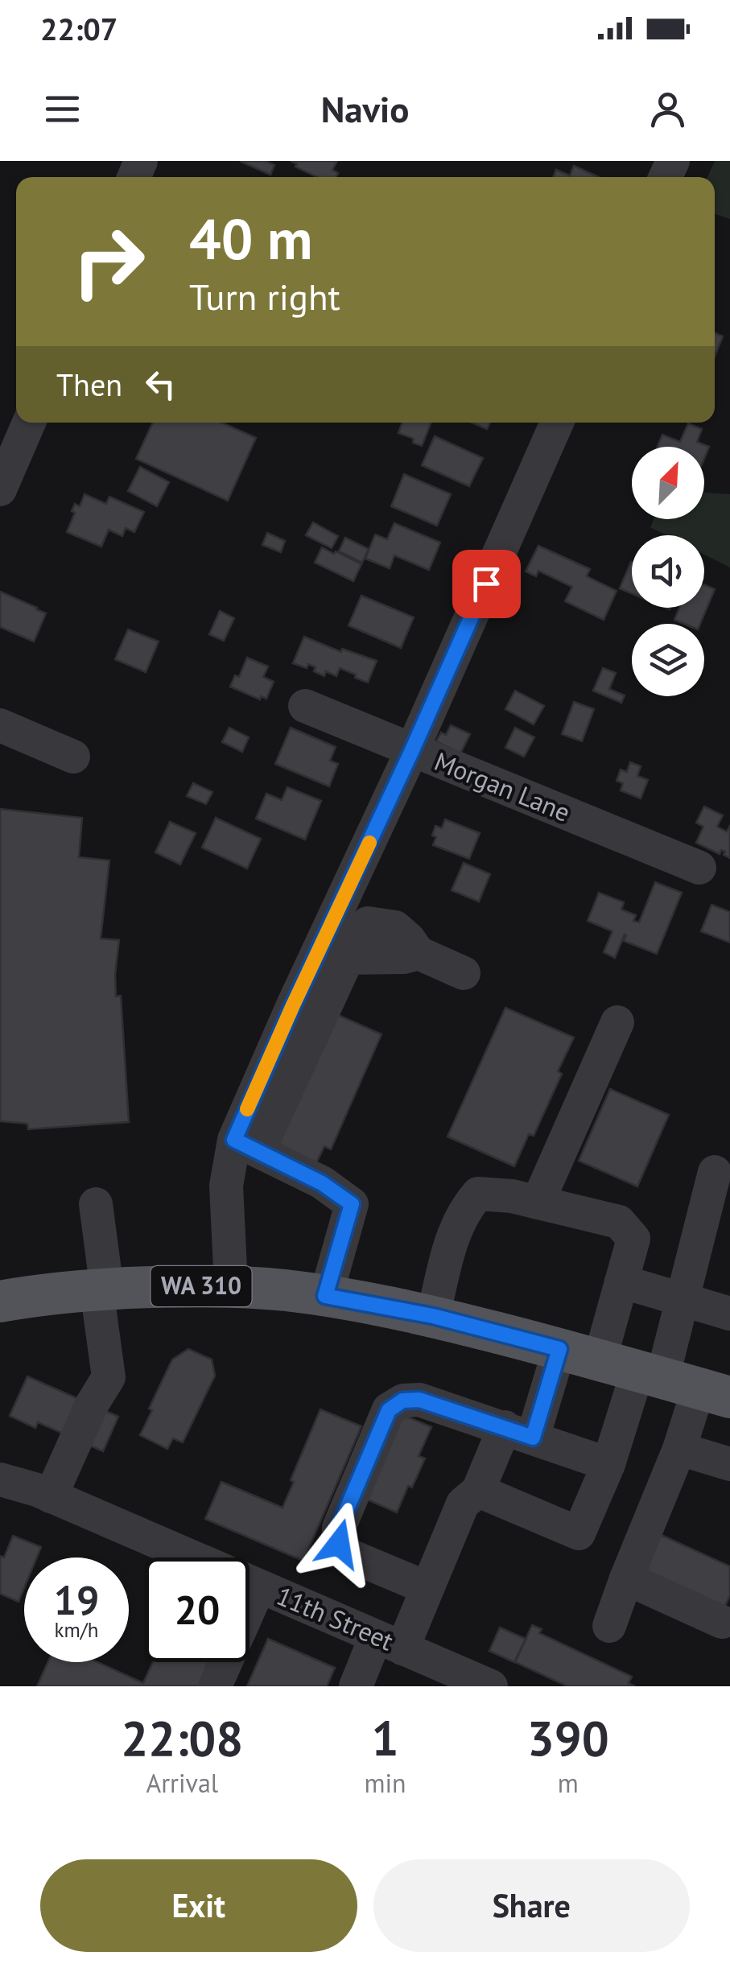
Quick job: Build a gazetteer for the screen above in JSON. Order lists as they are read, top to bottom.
{
  "streets": {
    "main road": ["WA 310"],
    "street": ["Morgan Lane", "11th Street"]
  },
  "north": "top right",
  "page": {
    "status": "22:07",
    "header": "Navio",
    "turn": ["40 m", "Turn right"],
    "then": "Then",
    "speed": "19 km/h",
    "limit": "20",
    "eta": [
      "22:08",
      "Arrival",
      "1",
      "min",
      "390",
      "m"
    ],
    "buttons": ["Exit", "Share"]
  }
}
